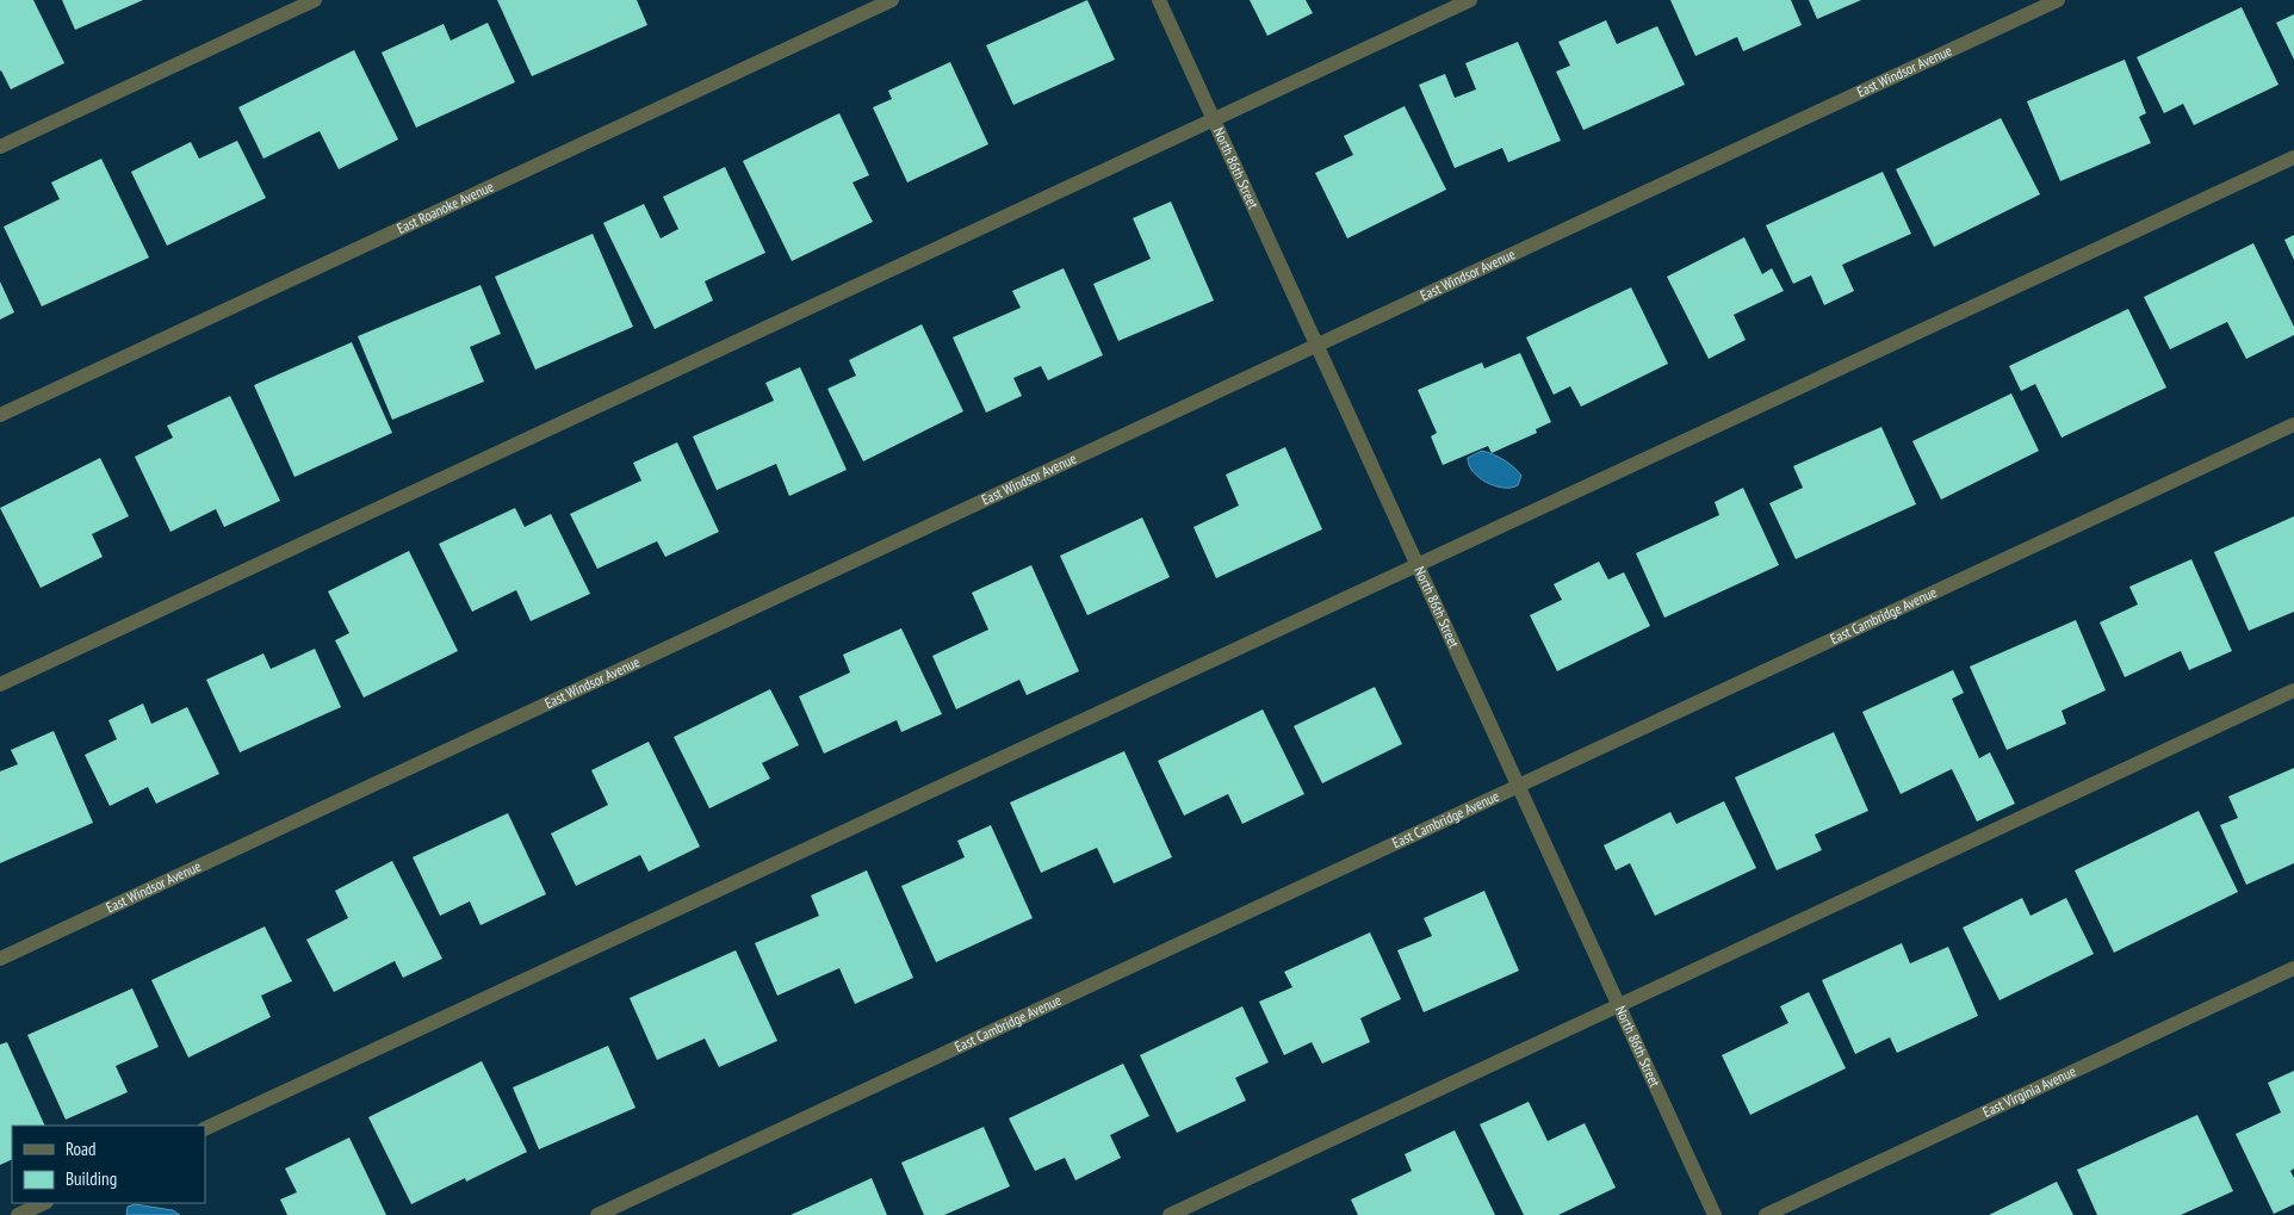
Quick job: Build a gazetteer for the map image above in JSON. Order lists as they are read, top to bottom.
{
  "streets": {
    "street": [
      "East Windsor Avenue",
      "North 86th Street",
      "East Roanoke Avenue",
      "East Cambridge Avenue",
      "East Virginia Avenue"
    ]
  },
  "crossings": [
    ["East Windsor Avenue", "North 86th Street"],
    ["North 86th Street", "East Cambridge Avenue"]
  ],
  "legend": ["Road", "Building"]
}
